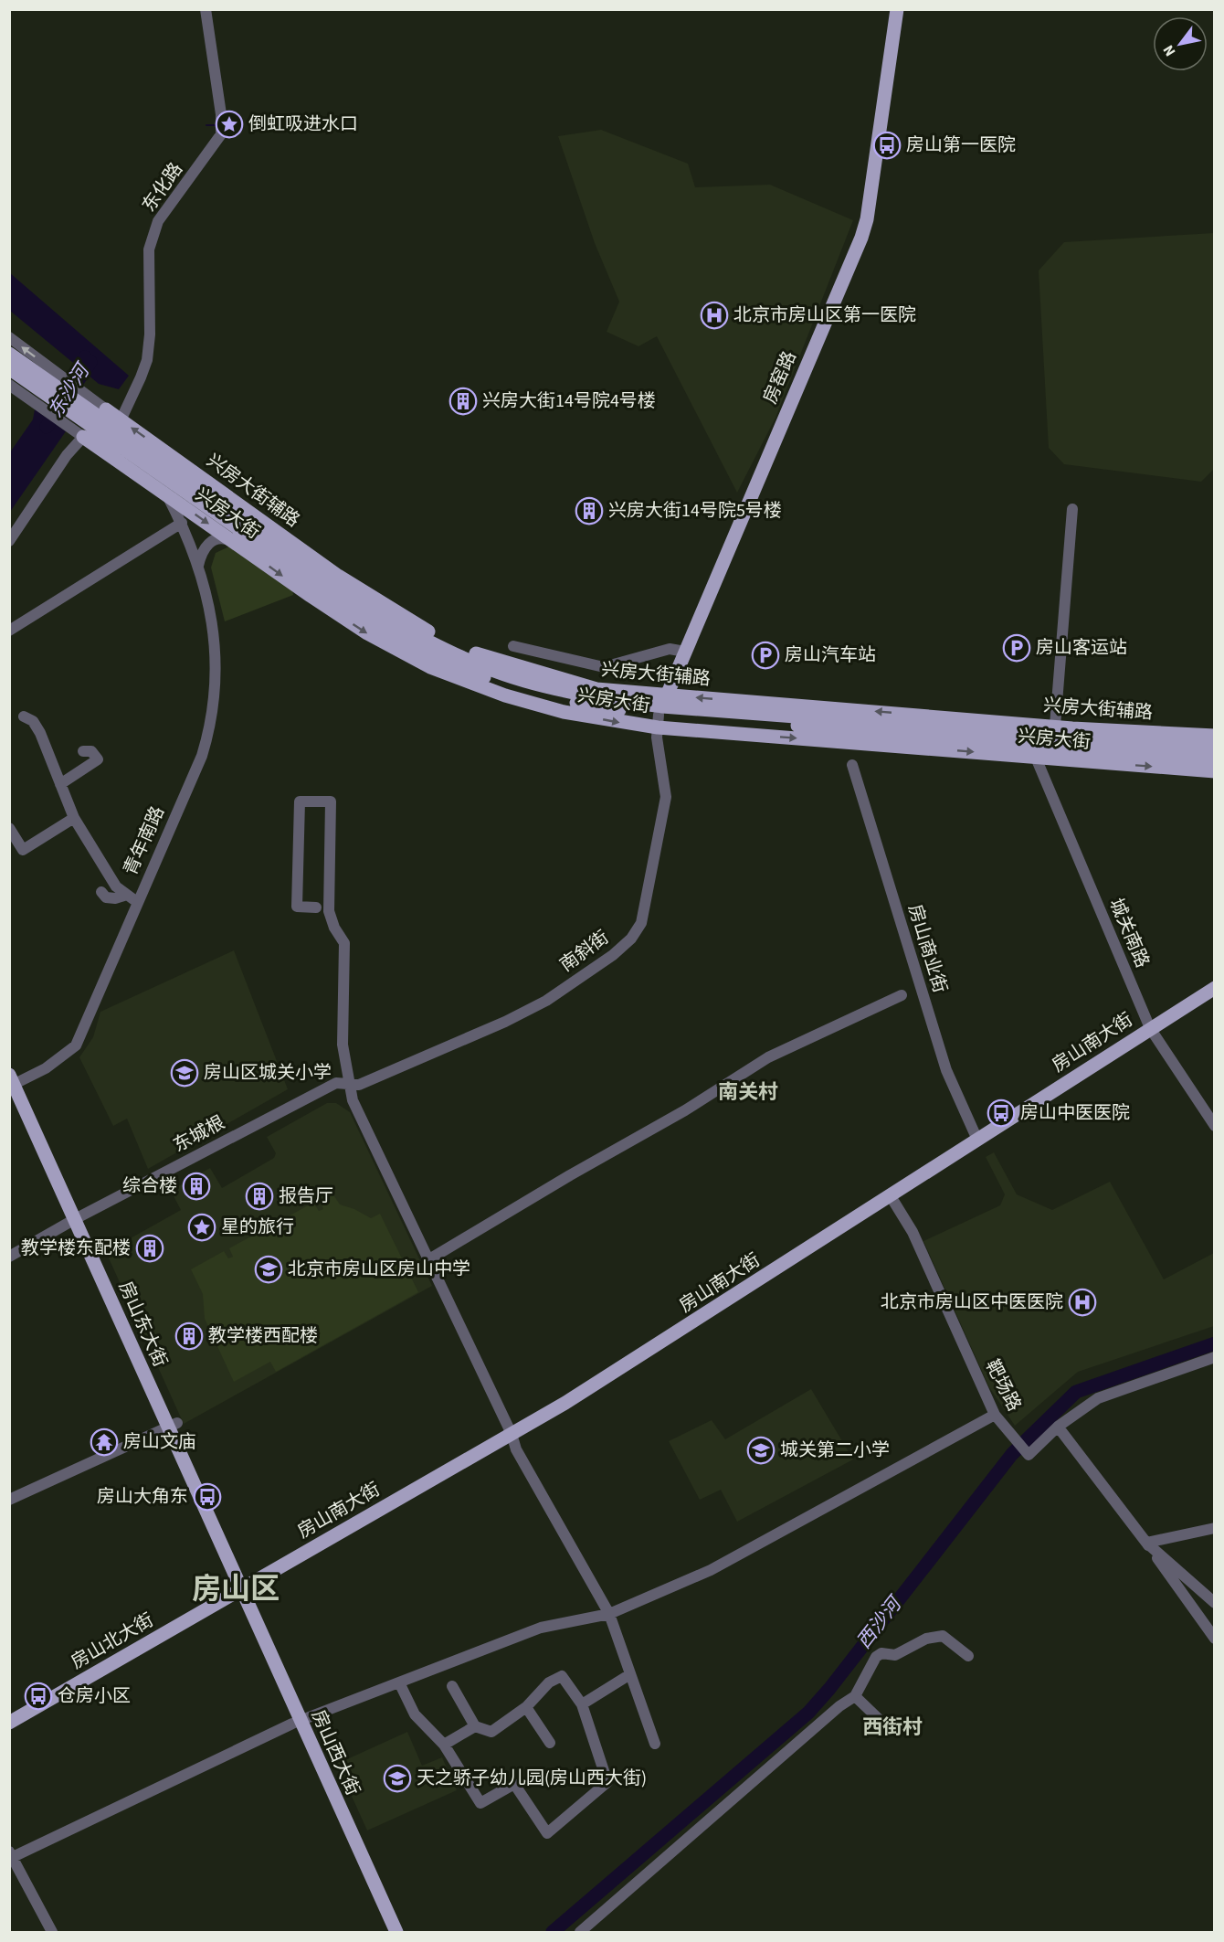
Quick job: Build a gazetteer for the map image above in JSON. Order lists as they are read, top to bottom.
{
  "streets": {
    "main road": [
      "房窑路",
      "兴房大街辅路",
      "兴房大街",
      "房山南大街",
      "房山东大街",
      "房山北大街",
      "房山西大街"
    ],
    "street": [
      "东化路",
      "青年南路",
      "城关南路",
      "房山商业街",
      "南斜街",
      "东城根",
      "靶场路"
    ]
  },
  "crossings": [
    ["东化路", "兴房大街辅路"],
    ["房窑路", "兴房大街辅路"],
    ["房窑路", "兴房大街"],
    ["房窑路", "南斜街"],
    ["兴房大街辅路", "兴房大街"],
    ["兴房大街辅路", "南斜街"],
    ["兴房大街", "青年南路"],
    ["兴房大街", "城关南路"],
    ["兴房大街", "南斜街"],
    ["青年南路", "房山东大街"],
    ["城关南路", "房山南大街"],
    ["房山商业街", "房山南大街"],
    ["南斜街", "东城根"],
    ["房山南大街", "房山东大街"],
    ["房山南大街", "靶场路"],
    ["房山南大街", "房山北大街"],
    ["房山南大街", "房山西大街"],
    ["东城根", "房山东大街"],
    ["房山东大街", "房山北大街"],
    ["房山东大街", "房山西大街"],
    ["房山北大街", "房山西大街"]
  ],
  "one_way": ["兴房大街辅路"],
  "districts": ["南关村", "房山区", "西街村"],
  "water": ["东沙河", "西沙河"],
  "places": {
    "place": ["倒虹吸进水口", "星的旅行"],
    "bus stop": [
      "房山第一医院",
      "房山中医医院",
      "房山大角东",
      "仓房小区"
    ],
    "hospital": ["北京市房山区第一医院", "北京市房山区中医医院"],
    "building": [
      "兴房大街14号院4号楼",
      "兴房大街14号院5号楼",
      "综合楼",
      "报告厅",
      "教学楼东配楼",
      "教学楼西配楼"
    ],
    "parking": ["房山客运站", "房山汽车站"],
    "school or university": [
      "房山区城关小学",
      "北京市房山区房山中学",
      "城关第二小学",
      "天之骄子幼儿园(房山西大街)"
    ],
    "temple": ["房山文庙"]
  },
  "north": "bottom left"
}
